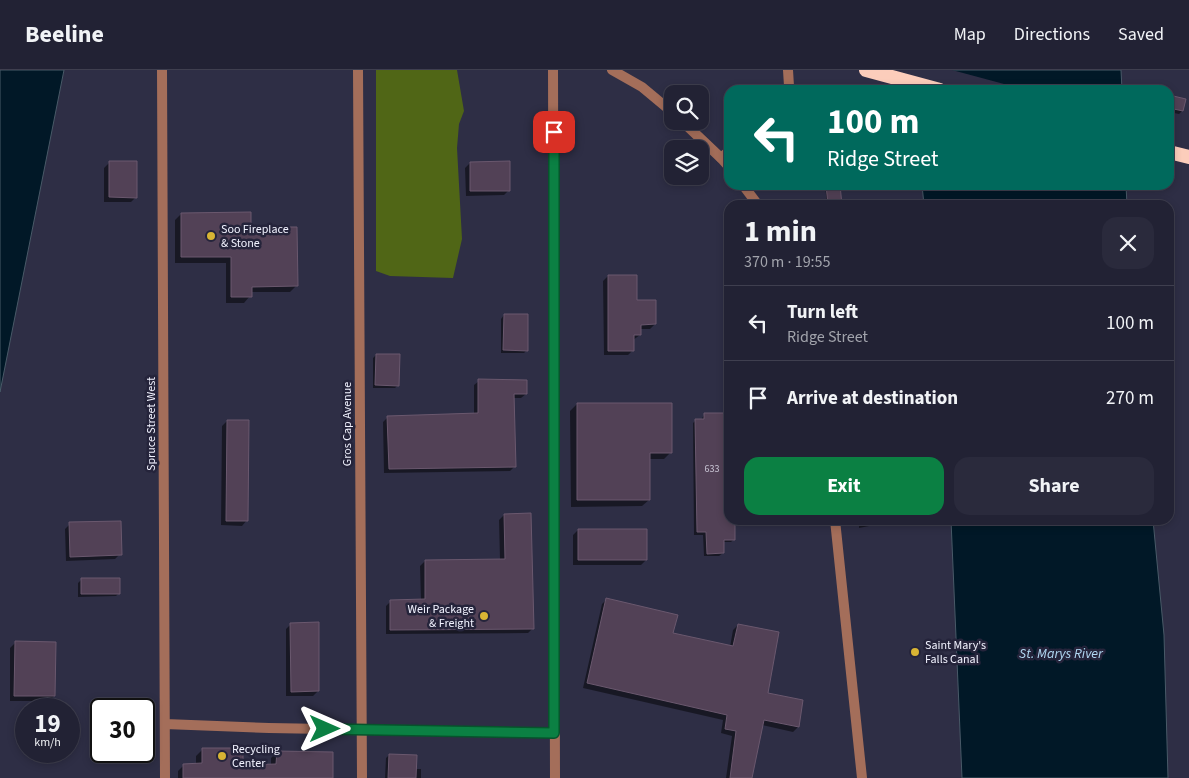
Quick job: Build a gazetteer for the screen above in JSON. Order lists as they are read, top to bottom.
{
  "streets": {
    "street": ["Spruce Street West", "Gros Cap Avenue"]
  },
  "water": ["St. Marys River"],
  "places": [
    "Soo Fireplace & Stone",
    "Weir Package & Freight",
    "Saint Mary's Falls Canal",
    "Recycling Center"
  ],
  "house_numbers": ["633"],
  "page": {
    "header": "Beeline",
    "nav": ["Map", "Directions", "Saved"],
    "turn": ["100 m", "Ridge Street"],
    "heading": ["1 min", "370 m · 19:55"],
    "list": [
      {
        "name": "Turn left",
        "note": "Ridge Street",
        "value": "100 m"
      },
      {
        "name": "Arrive at destination",
        "value": "270 m"
      }
    ],
    "buttons": ["Exit", "Share"],
    "speed": "19 km/h",
    "limit": "30"
  }
}
